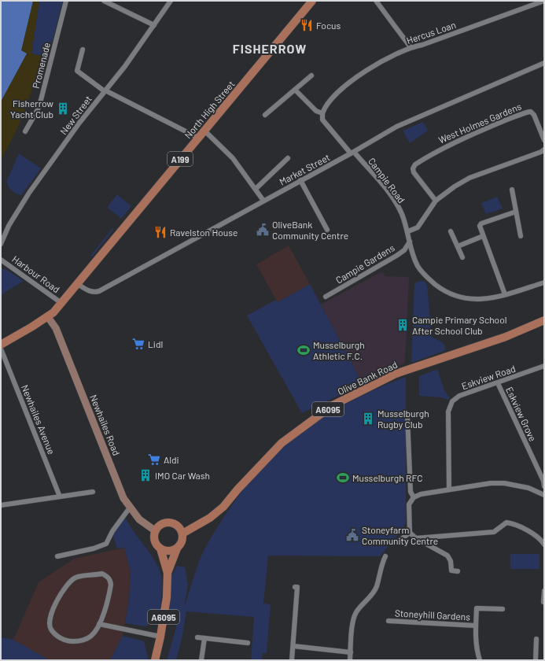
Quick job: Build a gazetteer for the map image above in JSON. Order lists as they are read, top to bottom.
{
  "streets": {
    "main road": [
      "North High Street",
      "A199",
      "Olive Bank Road",
      "A6095",
      "Newhailes Road"
    ],
    "street": [
      "Hercus Loan",
      "Promenade",
      "New Street",
      "West Holmes Gardens",
      "Market Street",
      "Campie Road",
      "Campie Gardens",
      "Harbour Road",
      "Eskview Road",
      "Eskview Grove",
      "Newhailes Avenue",
      "Stoneyhill Gardens"
    ]
  },
  "crossings": [
    ["Hercus Loan", "Campie Road"],
    ["North High Street", "A199"],
    ["North High Street", "Market Street"],
    ["North High Street", "Harbour Road"],
    ["North High Street", "Newhailes Road"],
    ["A199", "Newhailes Road"],
    ["Market Street", "Campie Road"],
    ["Campie Road", "Campie Gardens"],
    ["Eskview Road", "Eskview Grove"],
    ["Olive Bank Road", "A6095"],
    ["Olive Bank Road", "Newhailes Road"],
    ["A6095", "Newhailes Road"]
  ],
  "districts": ["FISHERROW"],
  "places": {
    "restaurant": ["Focus", "Ravelston House"],
    "building": [
      "Fisherrow Yacht Club",
      "Campie Primary School After School Club",
      "Musselburgh Rugby Club",
      "IMO Car Wash"
    ],
    "public building": ["OliveBank Community Centre", "Stoneyfarm Community Centre"],
    "supermarket": ["Lidl", "Aldi"],
    "sports": ["Musselburgh Athletic F.C.", "Musselburgh RFC"]
  }
}
